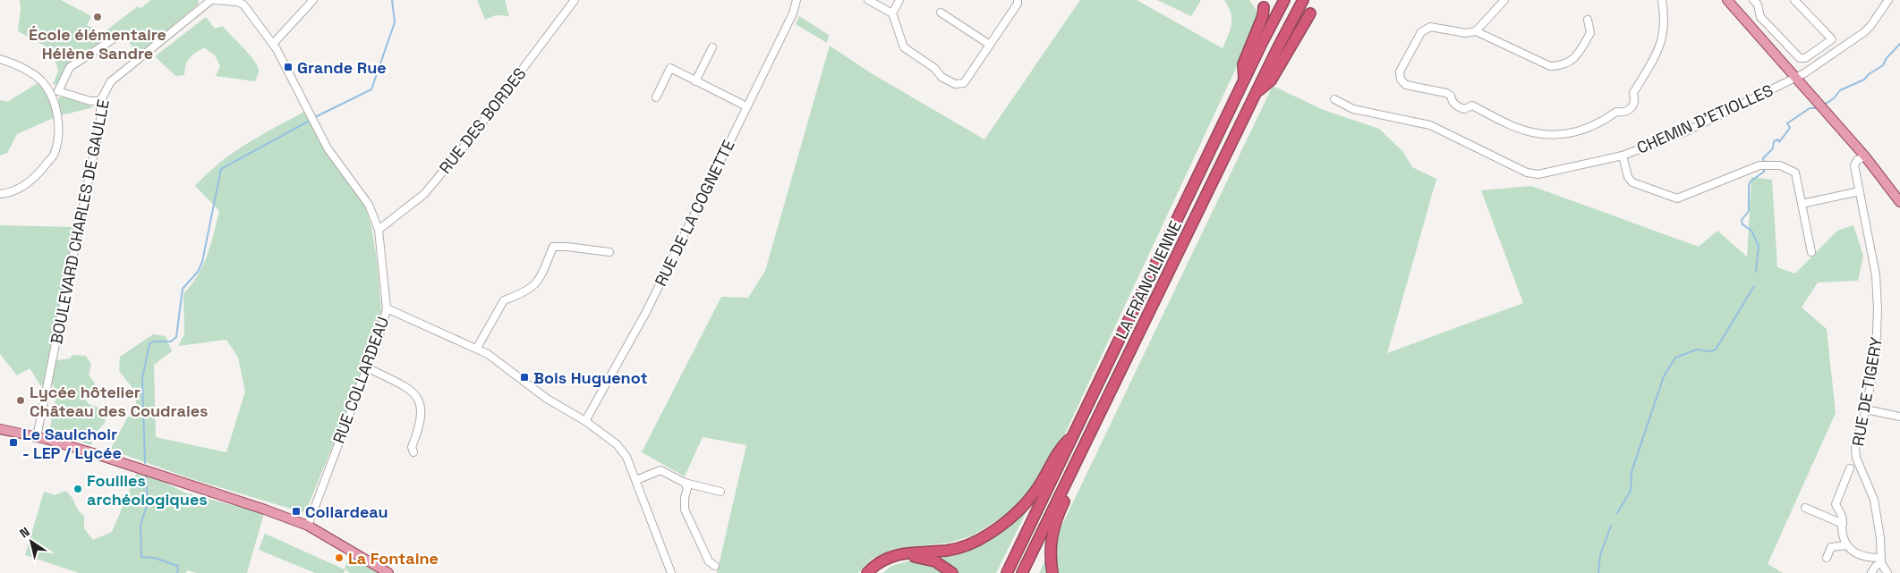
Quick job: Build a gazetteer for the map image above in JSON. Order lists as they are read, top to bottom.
{
  "streets": {
    "highway": ["LA FRANCILIENNE"],
    "street": [
      "CHEMIN D'ETIOLLES",
      "RUE DES BORDES",
      "RUE DE LA COGNETTE",
      "BOULEVARD CHARLES DE GAULLE",
      "RUE COLLARDEAU",
      "RUE DE TIGERY"
    ]
  },
  "crossings": [
    ["RUE DES BORDES", "RUE COLLARDEAU"]
  ],
  "places": {
    "other": [
      "École élémentaire Hélène Sandre",
      "Lycée hôtelier Château des Coudraies",
      "Fouilles archéologiques",
      "La Fontaine"
    ],
    "transit": [
      "Grande Rue",
      "Bois Huguenot",
      "Le Saulchoir - LEP / Lycée",
      "Collardeau"
    ]
  },
  "north": "top left"
}
